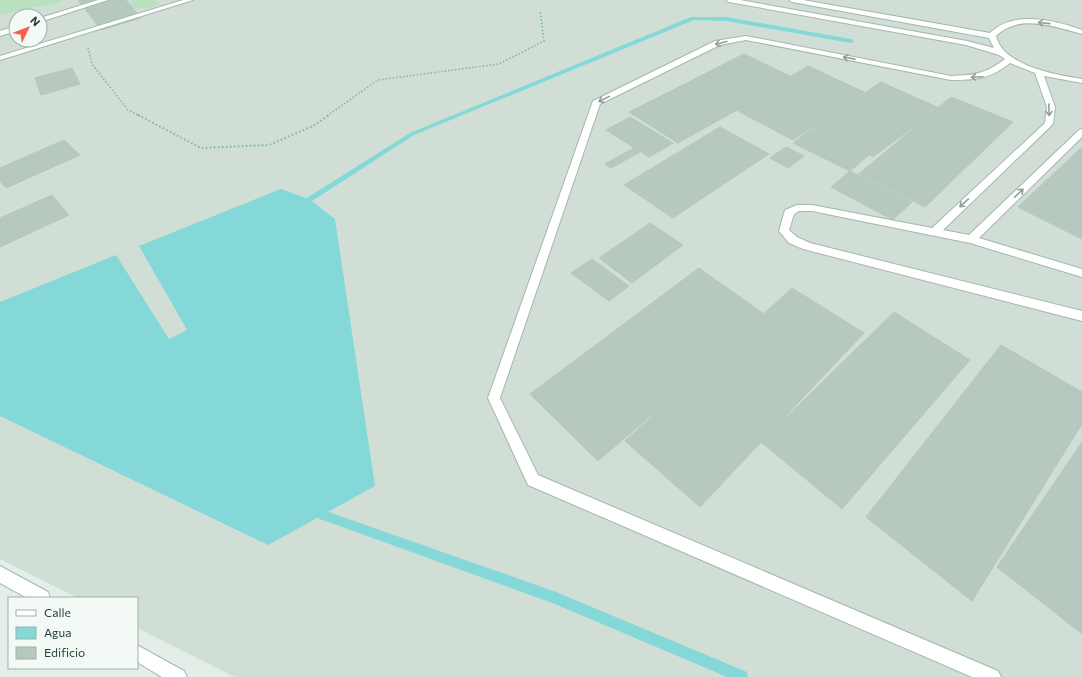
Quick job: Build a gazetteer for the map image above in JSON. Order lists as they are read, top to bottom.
{
  "legend": ["Calle", "Agua", "Edificio"],
  "north": "top right"
}
